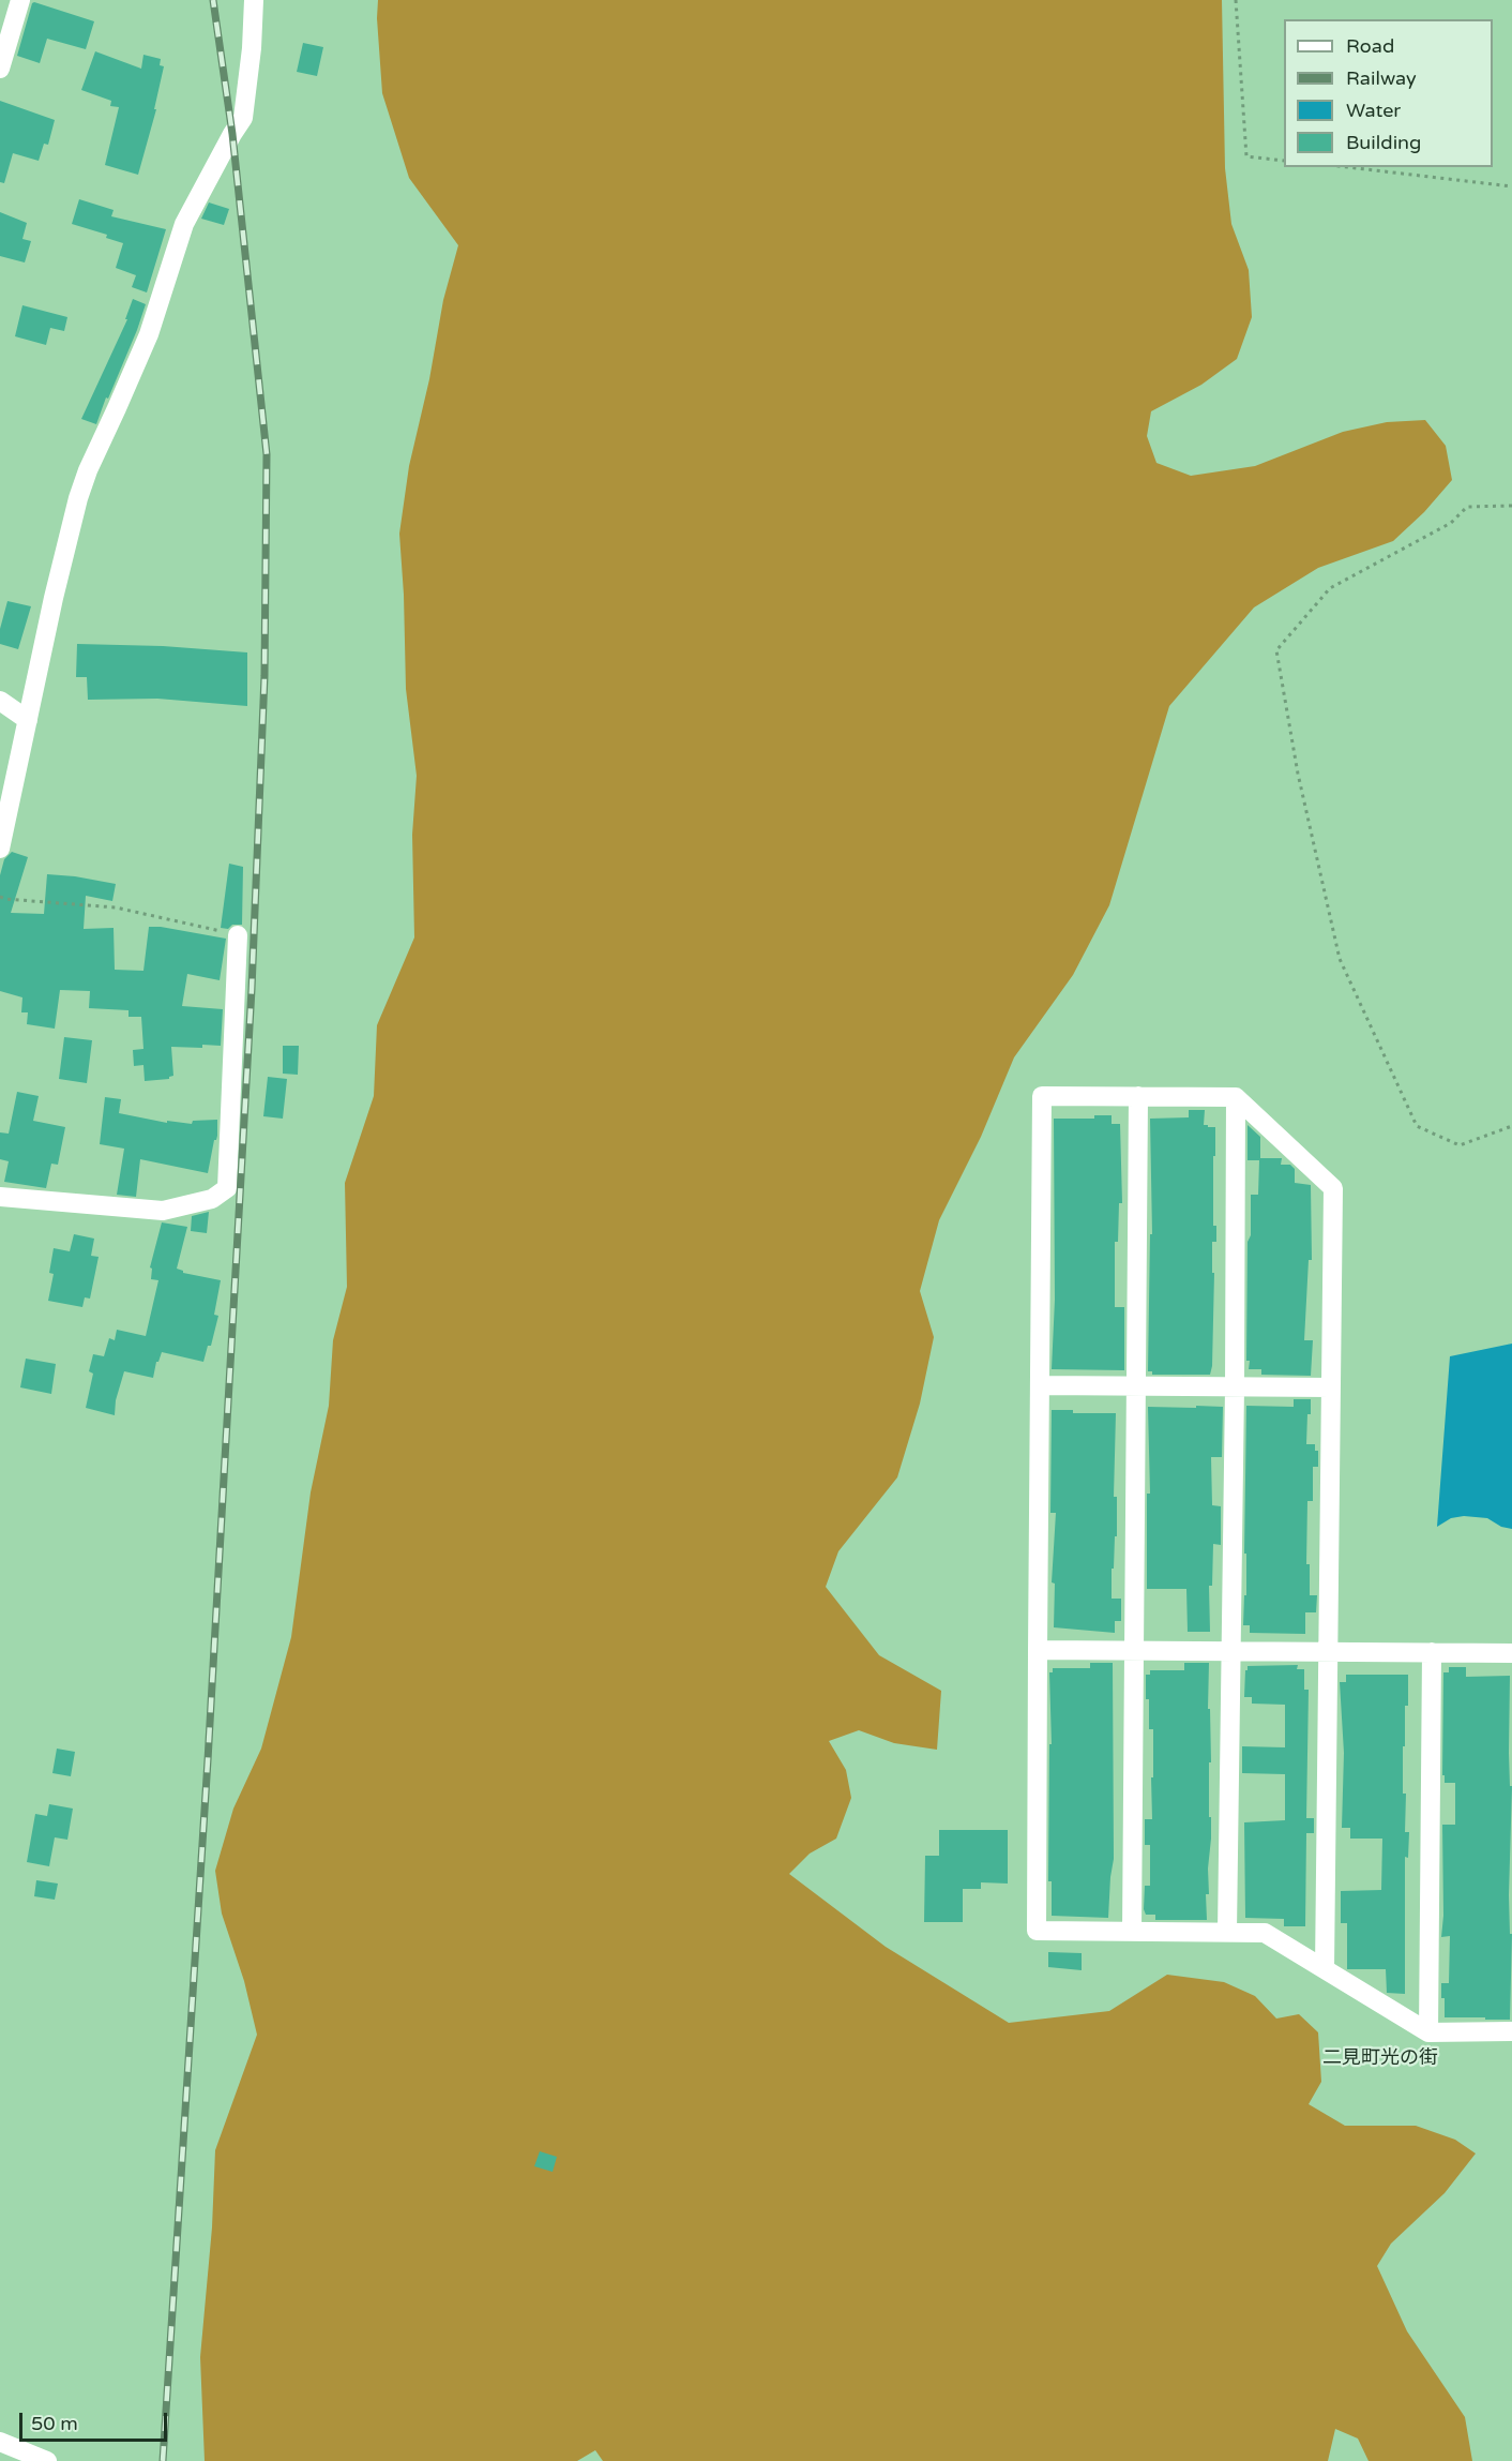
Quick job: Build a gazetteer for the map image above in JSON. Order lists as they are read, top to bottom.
{
  "districts": ["二見町光の街"],
  "legend": [
    "Road",
    "Railway",
    "Water",
    "Building"
  ],
  "scale_bar": "50 m"
}
